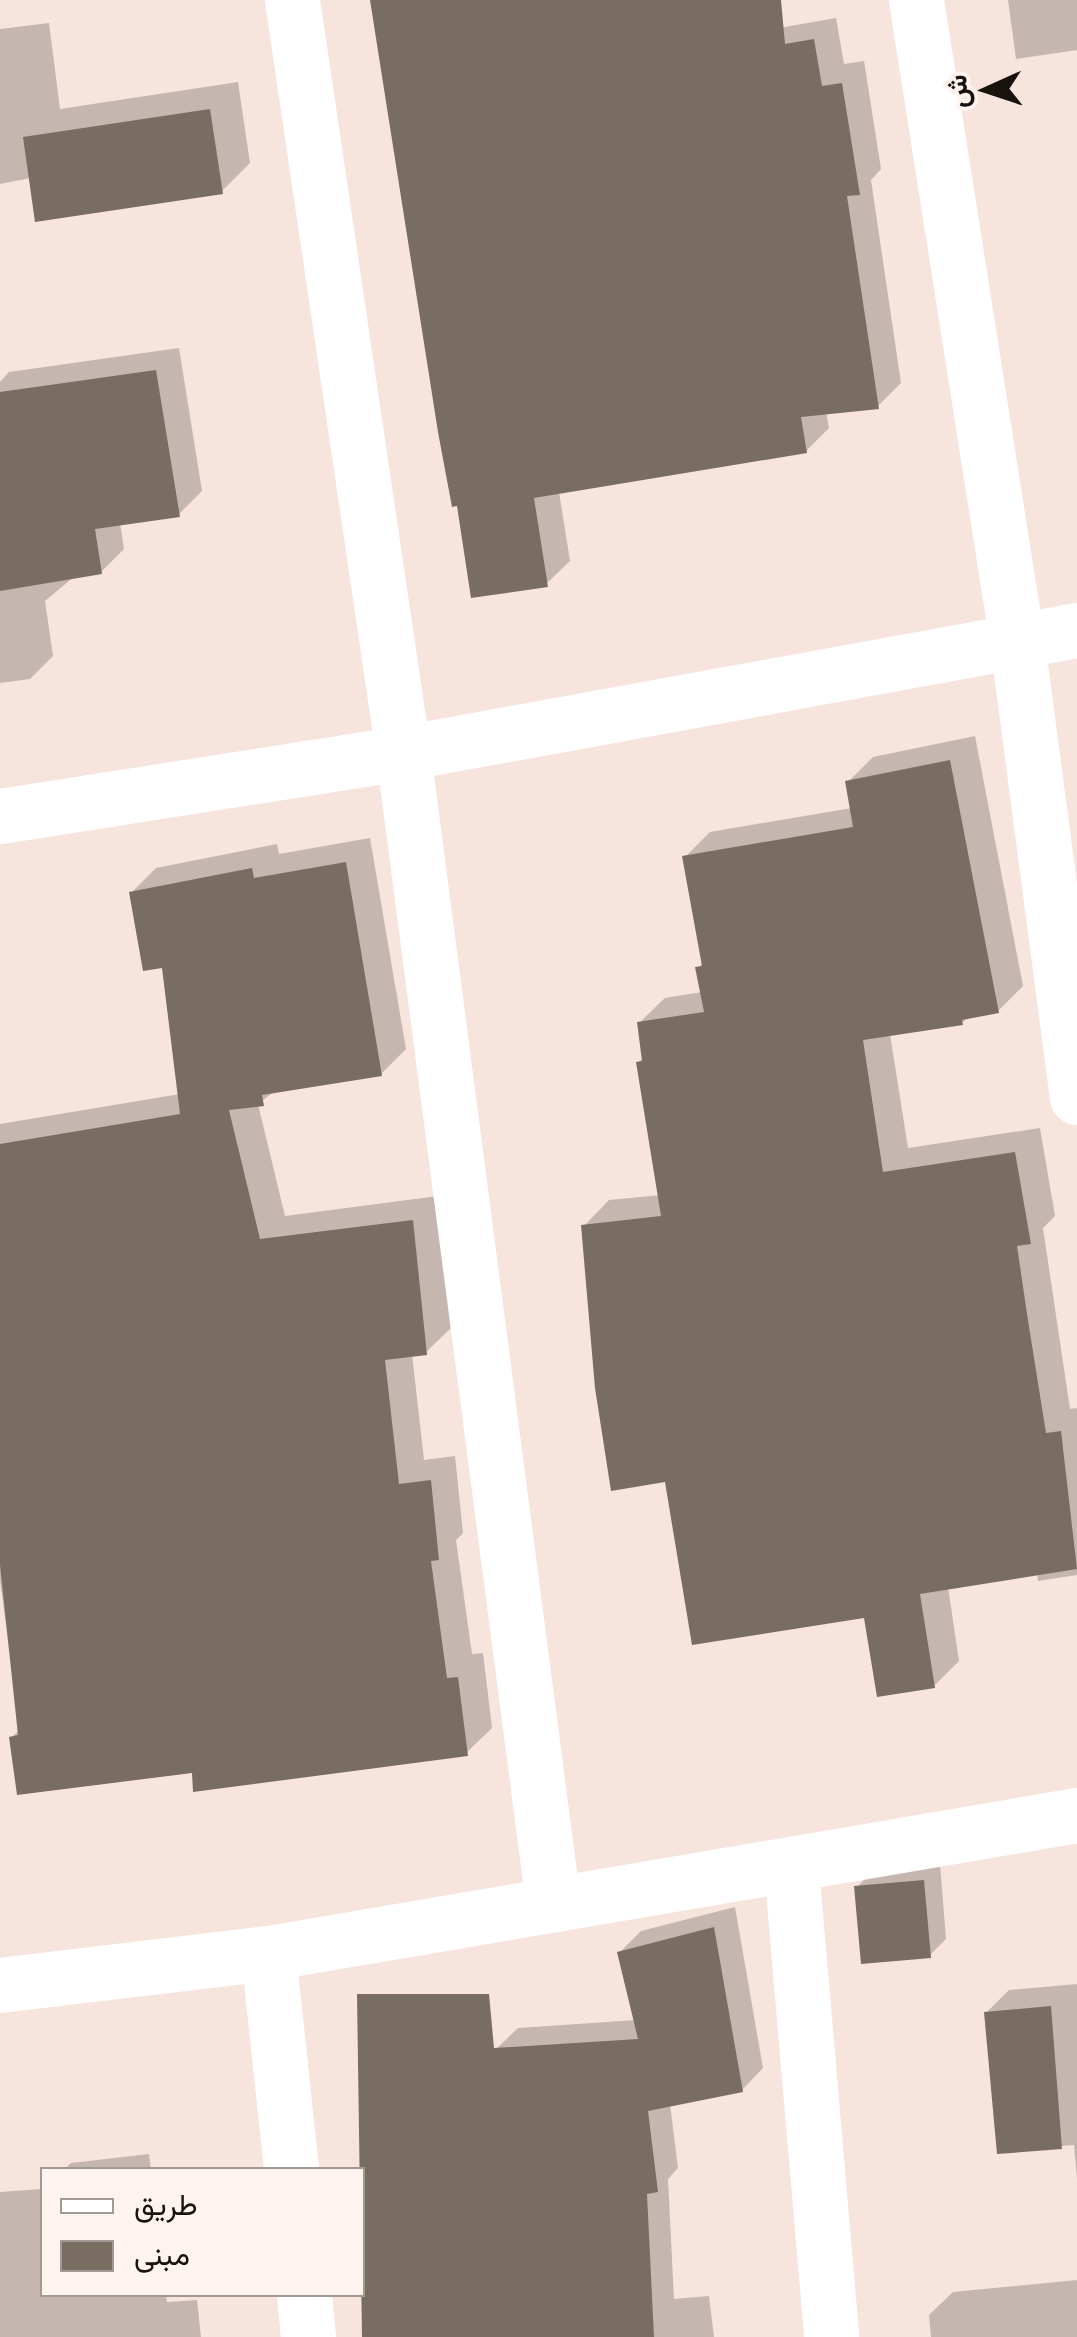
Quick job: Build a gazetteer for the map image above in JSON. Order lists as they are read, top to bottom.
{
  "legend": ["طريق", "مبنى"],
  "north": "left"
}
